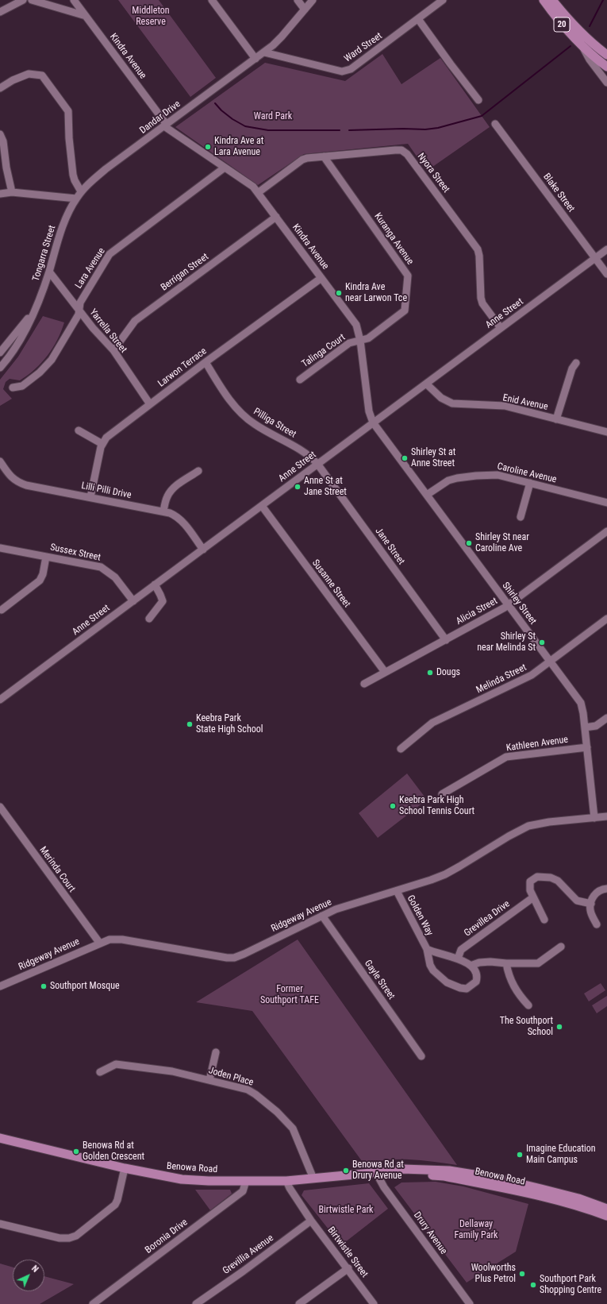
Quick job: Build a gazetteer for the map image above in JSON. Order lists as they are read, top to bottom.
{
  "streets": {
    "main road": ["20", "Benowa Road"],
    "street": [
      "Ward Street",
      "Kindra Avenue",
      "Dandar Drive",
      "Nyora Street",
      "Blake Street",
      "Kuranga Avenue",
      "Tongarra Street",
      "Lara Avenue",
      "Berrigan Street",
      "Anne Street",
      "Yarrella Street",
      "Talinga Court",
      "Larwon Terrace",
      "Enid Avenue",
      "Pilliga Street",
      "Caroline Avenue",
      "Lilli Pilli Drive",
      "Jane Street",
      "Sussex Street",
      "Susanne Street",
      "Shirley Street",
      "Alicia Street",
      "Melinda Street",
      "Kathleen Avenue",
      "Merinda Court",
      "Ridgeway Avenue",
      "Golden Way",
      "Grevillea Drive",
      "Gayle Street",
      "Joden Place",
      "Drury Avenue",
      "Boronia Drive",
      "Birtwistle Street",
      "Grevillia Avenue"
    ]
  },
  "crossings": [
    ["Ward Street", "Dandar Drive"],
    ["Kindra Avenue", "Dandar Drive"],
    ["Kindra Avenue", "Nyora Street"],
    ["Kindra Avenue", "Kuranga Avenue"],
    ["Kindra Avenue", "Lara Avenue"],
    ["Kindra Avenue", "Berrigan Street"],
    ["Kindra Avenue", "Anne Street"],
    ["Kindra Avenue", "Talinga Court"],
    ["Kindra Avenue", "Larwon Terrace"],
    ["Kindra Avenue", "Shirley Street"],
    ["Dandar Drive", "Tongarra Street"],
    ["Nyora Street", "Kuranga Avenue"],
    ["Nyora Street", "Anne Street"],
    ["Blake Street", "Anne Street"],
    ["Kuranga Avenue", "Talinga Court"],
    ["Tongarra Street", "Yarrella Street"],
    ["Lara Avenue", "Yarrella Street"],
    ["Berrigan Street", "Yarrella Street"],
    ["Anne Street", "Enid Avenue"],
    ["Anne Street", "Pilliga Street"],
    ["Anne Street", "Lilli Pilli Drive"],
    ["Anne Street", "Jane Street"],
    ["Anne Street", "Sussex Street"],
    ["Anne Street", "Susanne Street"],
    ["Anne Street", "Shirley Street"],
    ["Yarrella Street", "Larwon Terrace"],
    ["Larwon Terrace", "Pilliga Street"],
    ["Pilliga Street", "Jane Street"],
    ["Caroline Avenue", "Shirley Street"],
    ["Jane Street", "Alicia Street"],
    ["Susanne Street", "Alicia Street"],
    ["Shirley Street", "Alicia Street"],
    ["Shirley Street", "Melinda Street"],
    ["Shirley Street", "Kathleen Avenue"],
    ["Shirley Street", "Ridgeway Avenue"],
    ["Merinda Court", "Ridgeway Avenue"],
    ["Ridgeway Avenue", "Golden Way"],
    ["Ridgeway Avenue", "Gayle Street"],
    ["Golden Way", "Grevillea Drive"],
    ["Joden Place", "Benowa Road"],
    ["Benowa Road", "Drury Avenue"],
    ["Benowa Road", "Boronia Drive"],
    ["Benowa Road", "Birtwistle Street"],
    ["Birtwistle Street", "Grevillia Avenue"]
  ],
  "parks": [
    "Middleton Reserve",
    "Ward Park",
    "Former Southport TAFE",
    "Birtwistle Park",
    "Dellaway Family Park"
  ],
  "places": [
    "Kindra Ave at Lara Avenue",
    "Kindra Ave near Larwon Tce",
    "Shirley St at Anne Street",
    "Anne St at Jane Street",
    "Shirley St near Caroline Ave",
    "Shirley St near Melinda St",
    "Dougs",
    "Keebra Park State High School",
    "Keebra Park High School Tennis Court",
    "Southport Mosque",
    "The Southport School",
    "Benowa Rd at Golden Crescent",
    "Imagine Education Main Campus",
    "Benowa Rd at Drury Avenue",
    "Woolworths Plus Petrol",
    "Southport Park Shopping Centre"
  ],
  "north": "top right"
}
